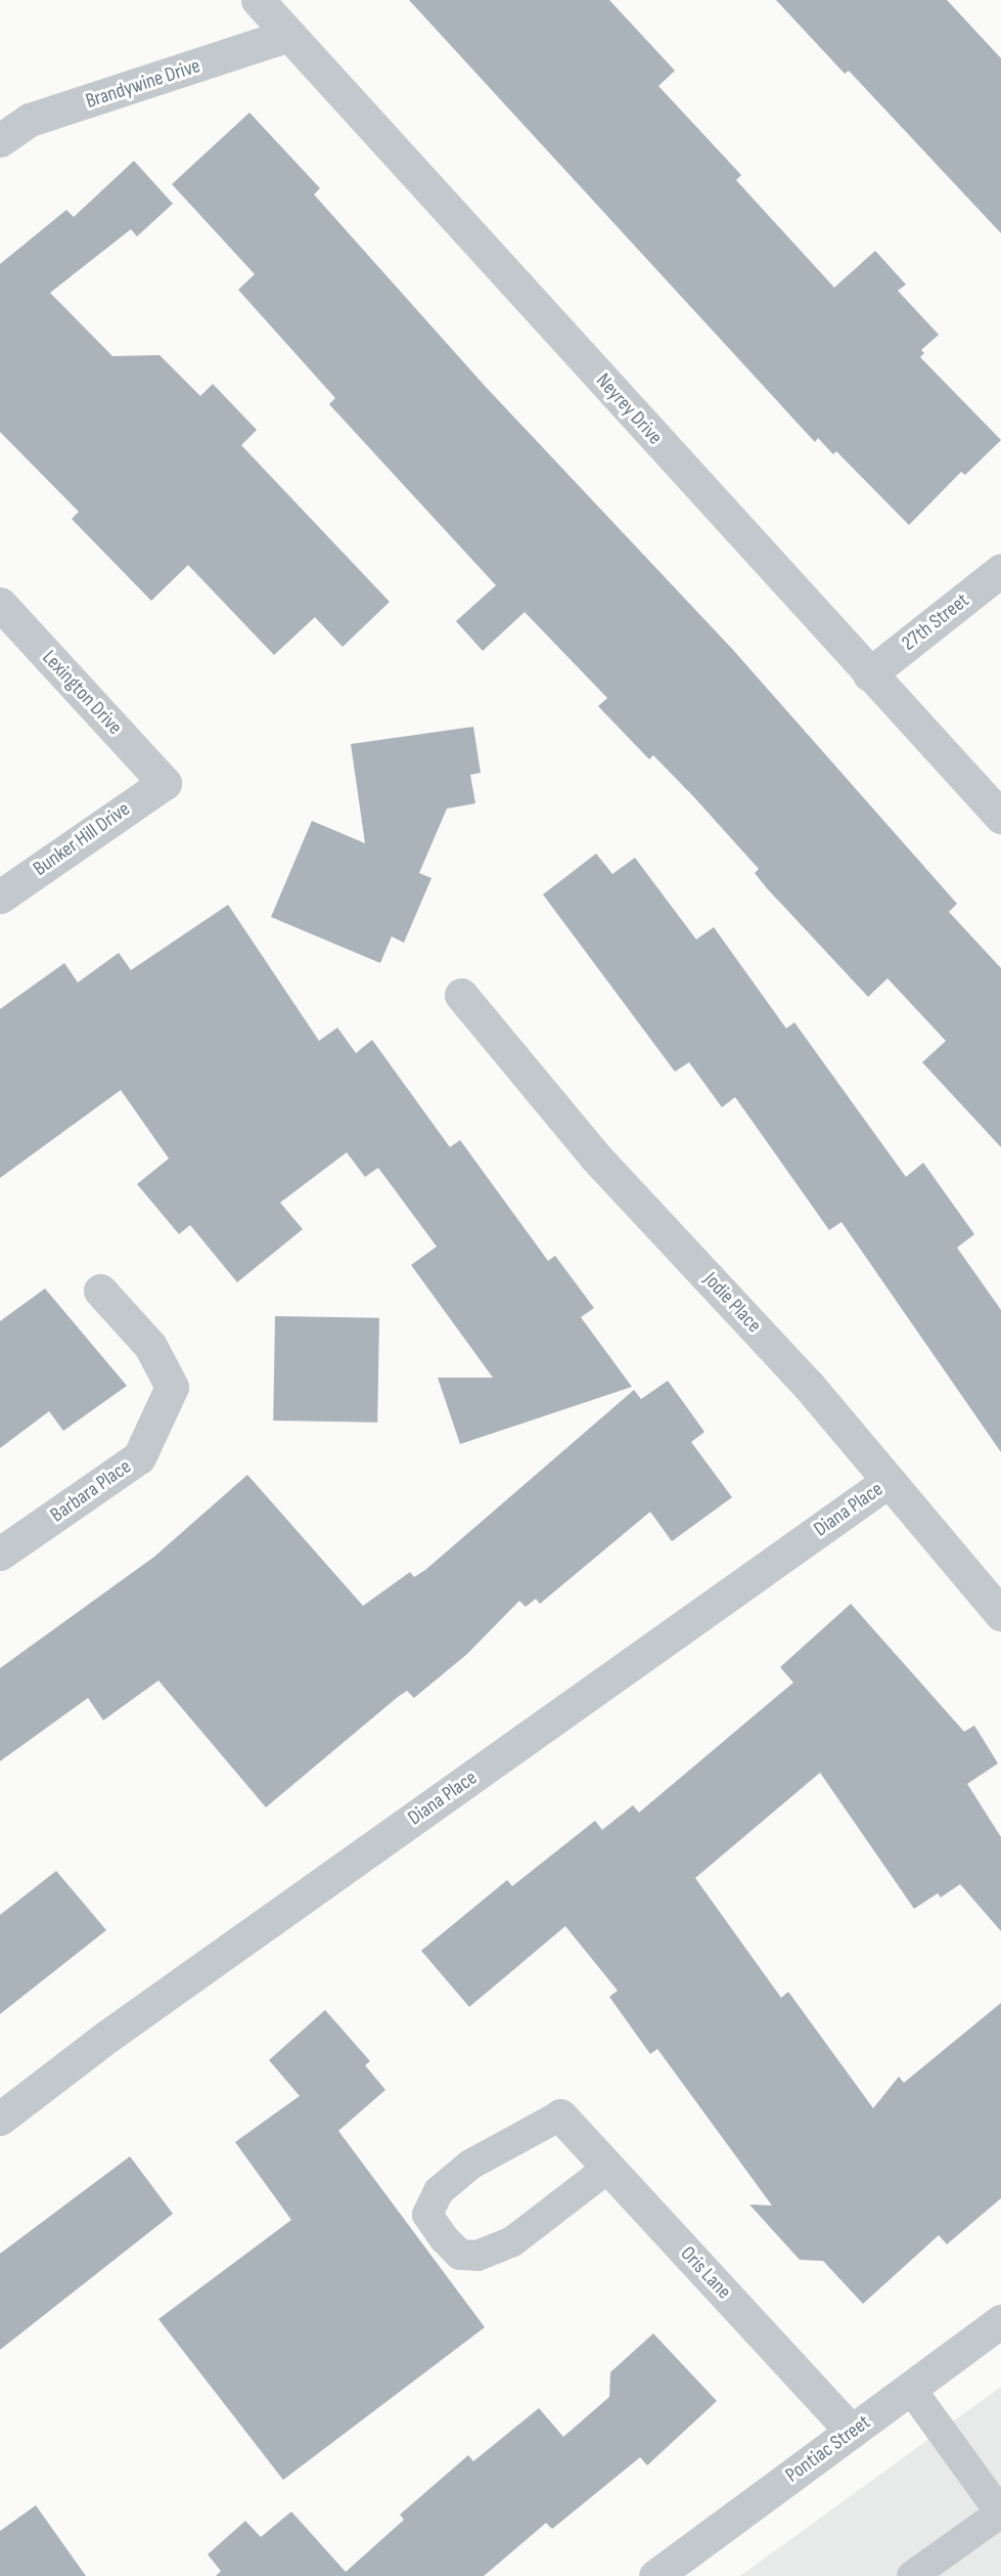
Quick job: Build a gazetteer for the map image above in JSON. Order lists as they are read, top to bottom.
{
  "streets": {
    "street": [
      "Brandywine Drive",
      "Neyrey Drive",
      "27th Street",
      "Lexington Drive",
      "Bunker Hill Drive",
      "Jodie Place",
      "Barbara Place",
      "Diana Place",
      "Oris Lane",
      "Pontiac Street"
    ]
  },
  "crossings": [
    ["Brandywine Drive", "Neyrey Drive"],
    ["Neyrey Drive", "27th Street"],
    ["Lexington Drive", "Bunker Hill Drive"],
    ["Jodie Place", "Diana Place"],
    ["Oris Lane", "Pontiac Street"]
  ]
}
